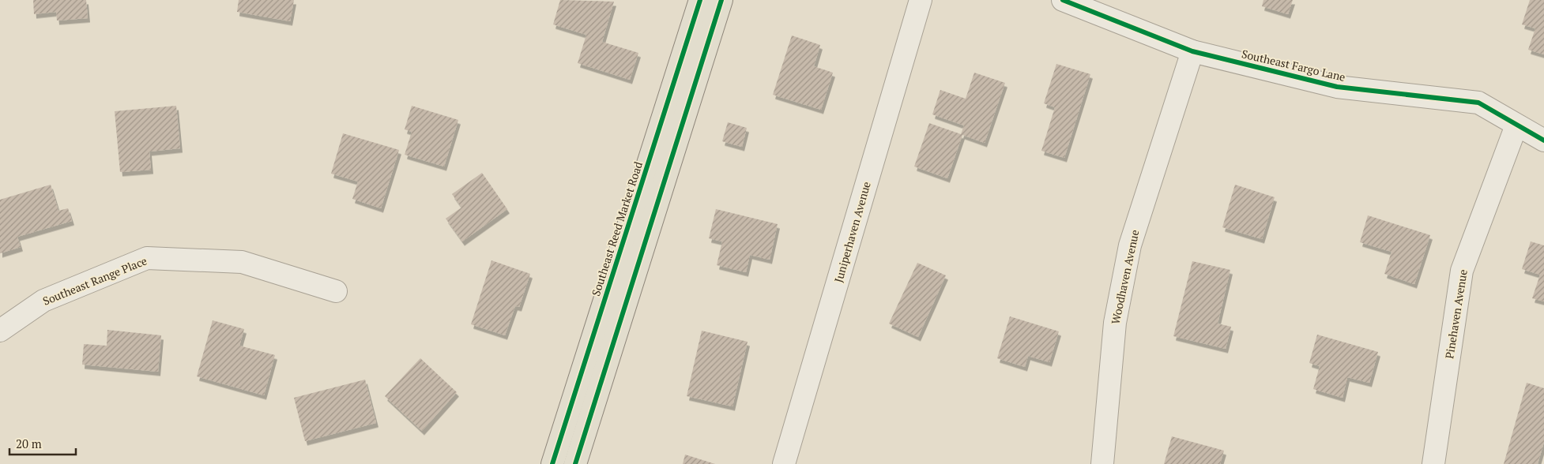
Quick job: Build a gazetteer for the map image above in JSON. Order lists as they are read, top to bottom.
{
  "streets": {
    "main road": ["Southeast Reed Market Road"],
    "street": [
      "Southeast Fargo Lane",
      "Juniperhaven Avenue",
      "Woodhaven Avenue",
      "Southeast Range Place",
      "Pinehaven Avenue"
    ]
  },
  "crossings": [
    ["Southeast Fargo Lane", "Woodhaven Avenue"],
    ["Southeast Fargo Lane", "Pinehaven Avenue"]
  ],
  "scale_bar": "20 m"
}
